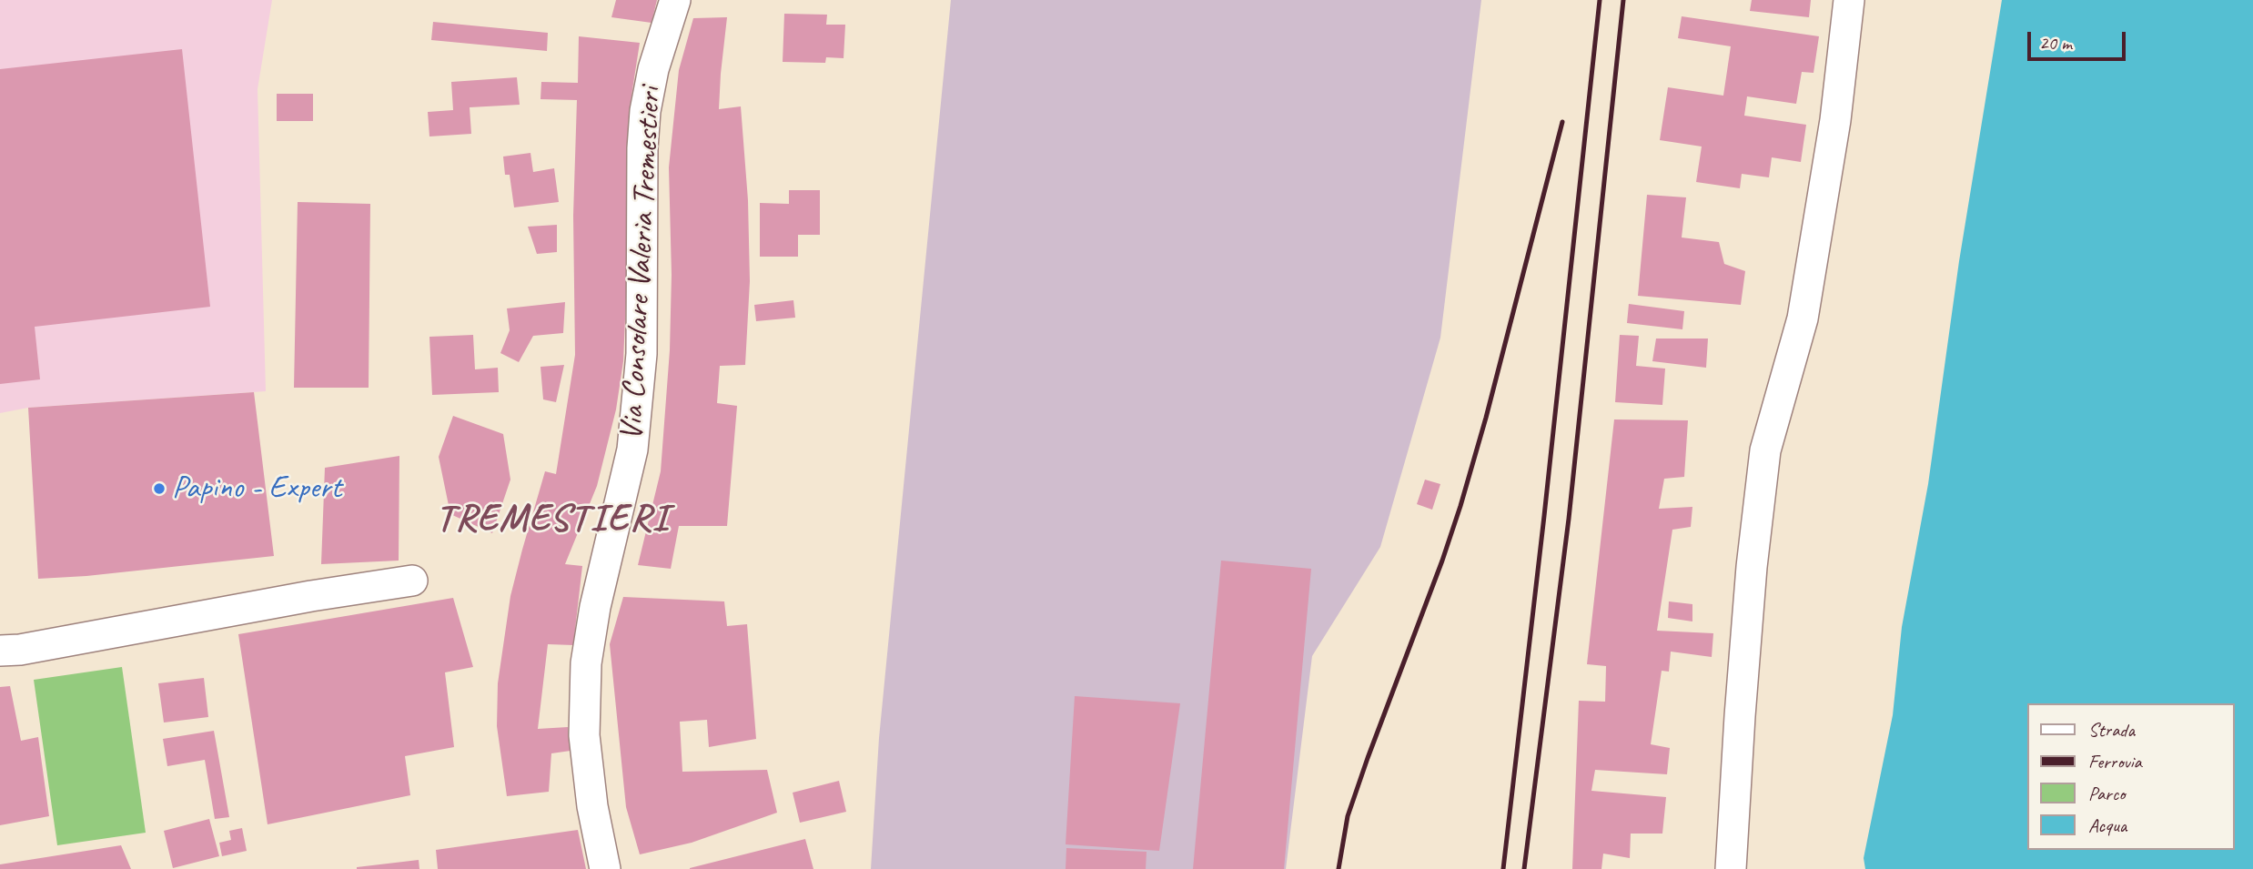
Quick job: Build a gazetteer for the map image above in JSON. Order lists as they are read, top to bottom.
{
  "streets": {
    "street": ["Via Consolare Valeria Tremestieri"]
  },
  "districts": ["TREMESTIERI"],
  "places": ["Papino - Expert"],
  "legend": [
    "Strada",
    "Ferrovia",
    "Parco",
    "Acqua"
  ],
  "scale_bar": "20 m"
}
